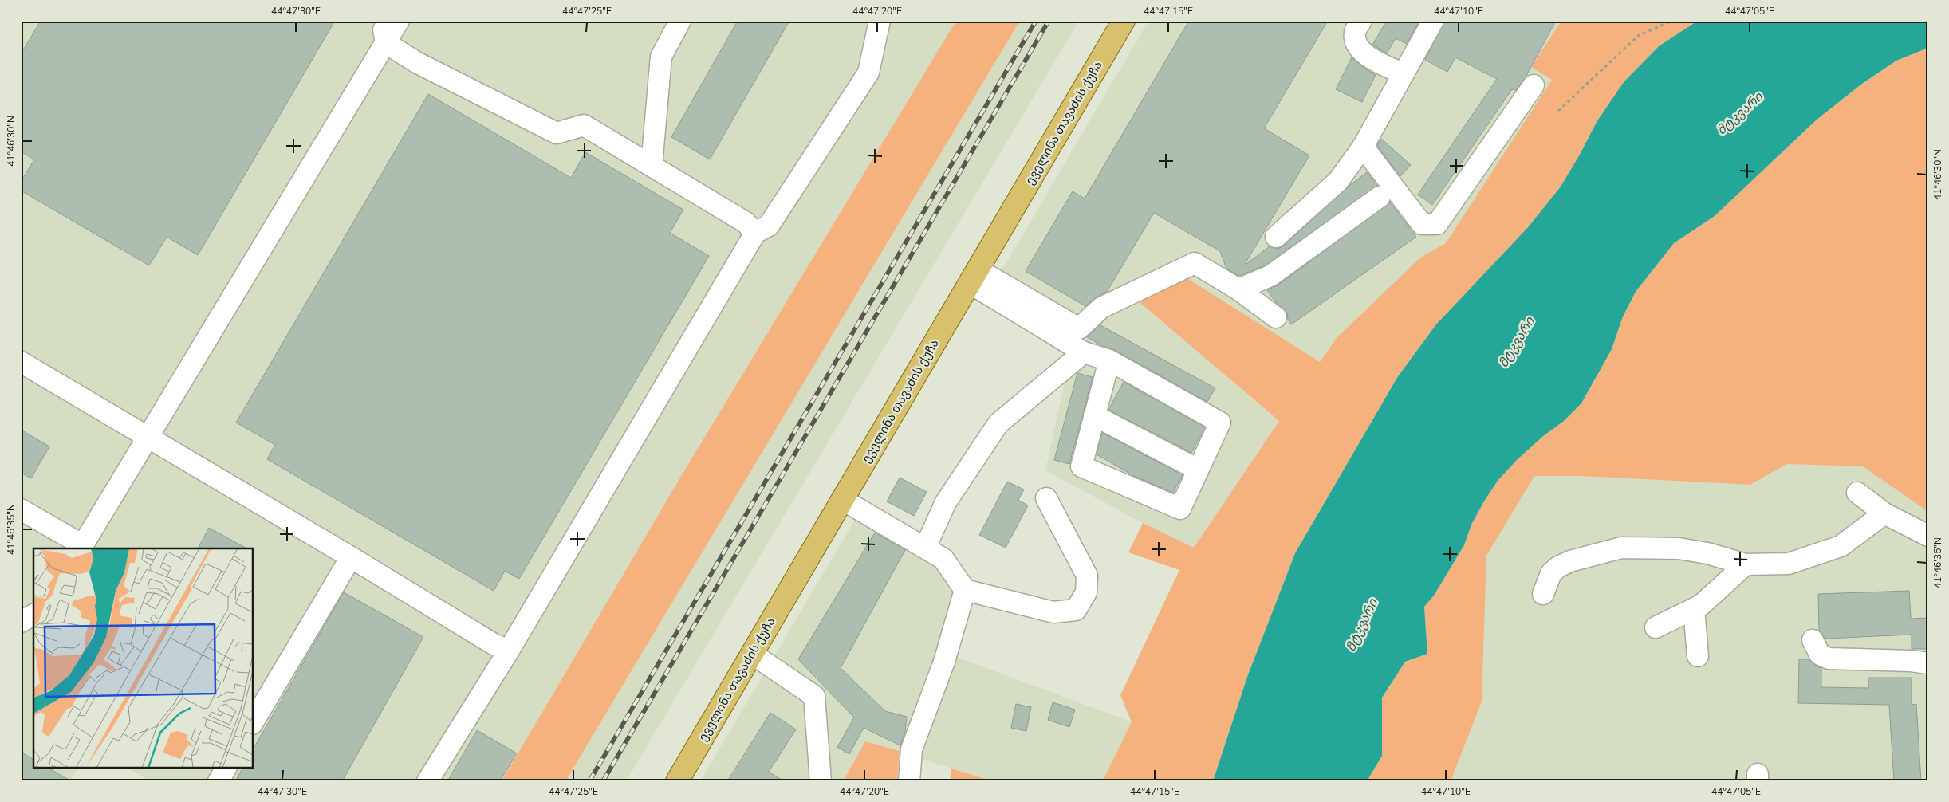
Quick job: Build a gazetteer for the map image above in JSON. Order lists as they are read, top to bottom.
{
  "streets": {
    "main road": ["ეველინა თავაძის ქუჩა"]
  },
  "water": ["მტკვარი"],
  "coordinates": [
    "44°47'30\"E",
    "44°47'25\"E",
    "44°47'20\"E",
    "44°47'15\"E",
    "44°47'10\"E",
    "44°47'05\"E",
    "41°46'30\"N",
    "41°46'35\"N"
  ]
}
